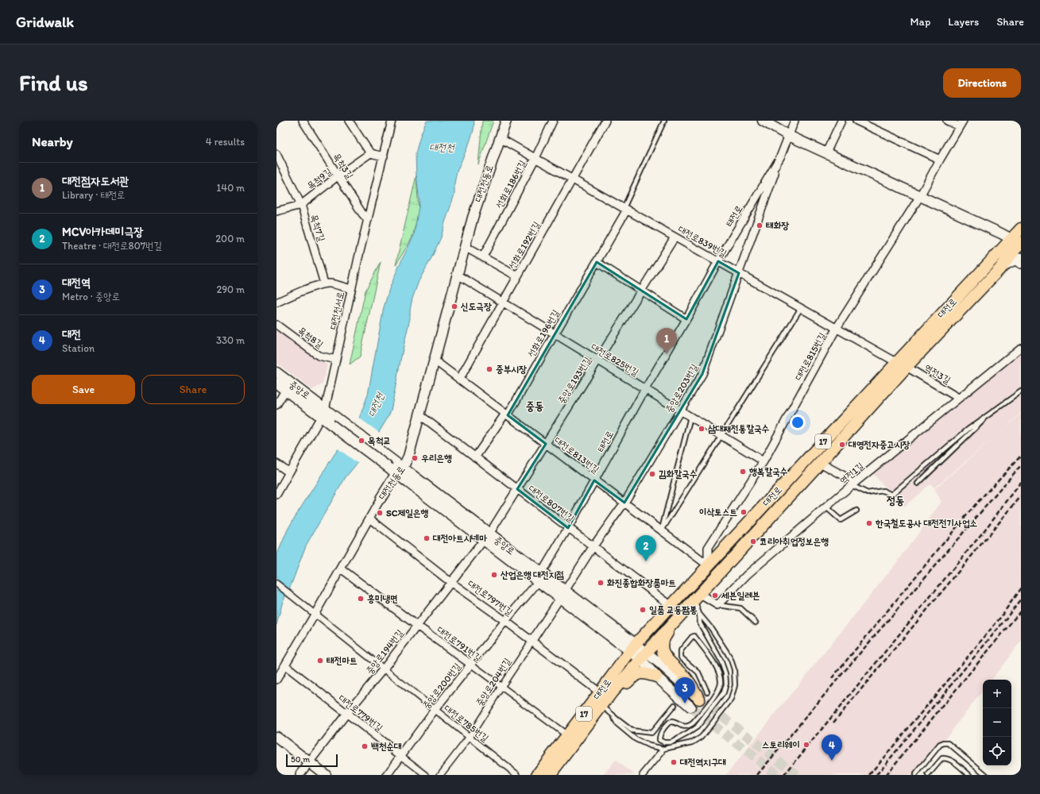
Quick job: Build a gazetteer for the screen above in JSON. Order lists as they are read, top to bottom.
{
  "streets": {
    "main road": [
      "대전천동로",
      "대전로",
      "중앙로",
      "17"
    ],
    "street": [
      "목척3길",
      "목척9길",
      "선화로186번길",
      "태전로",
      "목척7길",
      "대전로839번길",
      "선화로192번길",
      "대전천서로",
      "선화로196번길",
      "목척8길",
      "대전로815번길",
      "대전로825번길",
      "역전3길",
      "중앙로193번길",
      "중앙로203번길",
      "대전로813번길",
      "역전1길",
      "대전로807번길",
      "대전로797번길",
      "대전로791번길",
      "중앙로194번길",
      "중앙로204번길",
      "중앙로200번길",
      "대전로779번길",
      "대전로785번길"
    ]
  },
  "crossings": [
    ["목척3길", "목척9길"],
    ["목척3길", "대전천서로"],
    ["목척9길", "목척7길"],
    ["대전천동로", "대전로839번길"],
    ["대전천동로", "대전로825번길"],
    ["대전천동로", "중앙로"],
    ["대전천동로", "대전로813번길"],
    ["대전천동로", "대전로807번길"],
    ["대전천동로", "대전로797번길"],
    ["대전천동로", "대전로791번길"],
    ["대전천동로", "대전로779번길"],
    ["대전천동로", "대전로785번길"],
    ["선화로186번길", "대전로839번길"],
    ["태전로", "대전로839번길"],
    ["태전로", "대전로825번길"],
    ["태전로", "중앙로203번길"],
    ["태전로", "중앙로"],
    ["태전로", "대전로813번길"],
    ["태전로", "대전로807번길"],
    ["태전로", "중앙로200번길"],
    ["대전로839번길", "선화로192번길"],
    ["대전로839번길", "대전로"],
    ["대전로839번길", "선화로196번길"],
    ["대전로839번길", "대전로815번길"],
    ["대전로839번길", "역전3길"],
    ["대전로839번길", "중앙로193번길"],
    ["대전로839번길", "중앙로203번길"],
    ["선화로192번길", "대전로825번길"],
    ["선화로192번길", "대전로813번길"],
    ["대전로", "대전로815번길"],
    ["대전로", "역전3길"],
    ["대전로", "중앙로"],
    ["대전로", "대전로813번길"],
    ["대전로", "대전로807번길"],
    ["대전로", "대전로797번길"],
    ["대전로", "대전로791번길"],
    ["대전천서로", "목척8길"],
    ["대전천서로", "중앙로"],
    ["선화로196번길", "대전로825번길"],
    ["선화로196번길", "대전로813번길"],
    ["선화로196번길", "대전로807번길"],
    ["대전로815번길", "대전로825번길"],
    ["대전로815번길", "대전로813번길"],
    ["대전로825번길", "중앙로193번길"],
    ["대전로825번길", "중앙로203번길"],
    ["역전3길", "역전1길"],
    ["중앙로193번길", "중앙로"],
    ["중앙로193번길", "대전로813번길"],
    ["중앙로193번길", "대전로807번길"],
    ["중앙로193번길", "중앙로194번길"],
    ["중앙로203번길", "중앙로"],
    ["중앙로203번길", "대전로813번길"],
    ["중앙로203번길", "대전로807번길"],
    ["중앙로203번길", "중앙로204번길"],
    ["중앙로", "중앙로194번길"],
    ["중앙로", "중앙로204번길"],
    ["중앙로", "중앙로200번길"],
    ["대전로797번길", "중앙로194번길"],
    ["대전로797번길", "중앙로204번길"],
    ["대전로797번길", "중앙로200번길"],
    ["대전로791번길", "중앙로194번길"],
    ["대전로791번길", "중앙로204번길"],
    ["대전로791번길", "중앙로200번길"],
    ["중앙로194번길", "대전로779번길"],
    ["중앙로194번길", "대전로785번길"],
    ["중앙로204번길", "대전로785번길"],
    ["중앙로200번길", "대전로779번길"],
    ["중앙로200번길", "대전로785번길"]
  ],
  "districts": ["중동", "정동"],
  "water": ["대전천"],
  "places": [
    "태화장",
    "신도극장",
    "중부시장",
    "삼대째전통칼국수",
    "목척교",
    "대영전자중고시장",
    "우리은행",
    "행복칼국수",
    "김화칼국수",
    "이삭토스트",
    "SC제일은행",
    "한국철도공사 대전전기사업소",
    "대전아트시네마",
    "코리아취업정보은행",
    "산업은행 대전지점",
    "화진종합화장품마트",
    "세븐일레븐",
    "흥미냉면",
    "일품 교동짬뽕",
    "태전마트",
    "스토리웨이",
    "백천순대",
    "대전역지구대"
  ],
  "scale_bar": "50 m",
  "page": {
    "header": "Gridwalk",
    "nav": ["Map", "Layers", "Share"],
    "buttons": [
      "Directions",
      ["Save", "Share"]
    ],
    "title": "Find us",
    "heading": ["Nearby", "4 results"],
    "list": [
      {
        "mark": "1",
        "name": "대전점자도서관",
        "note": "Library · 태전로",
        "value": "140 m"
      },
      {
        "mark": "2",
        "name": "MCV아카데미극장",
        "note": "Theatre · 대전로807번길",
        "value": "200 m"
      },
      {
        "mark": "3",
        "name": "대전역",
        "note": "Metro · 중앙로",
        "value": "290 m"
      },
      {
        "mark": "4",
        "name": "대전",
        "note": "Station",
        "value": "330 m"
      }
    ],
    "pins": [
      "1",
      "2",
      "3",
      "4"
    ],
    "map_buttons": ["+", "−"],
    "scale": "50 m"
  }
}
